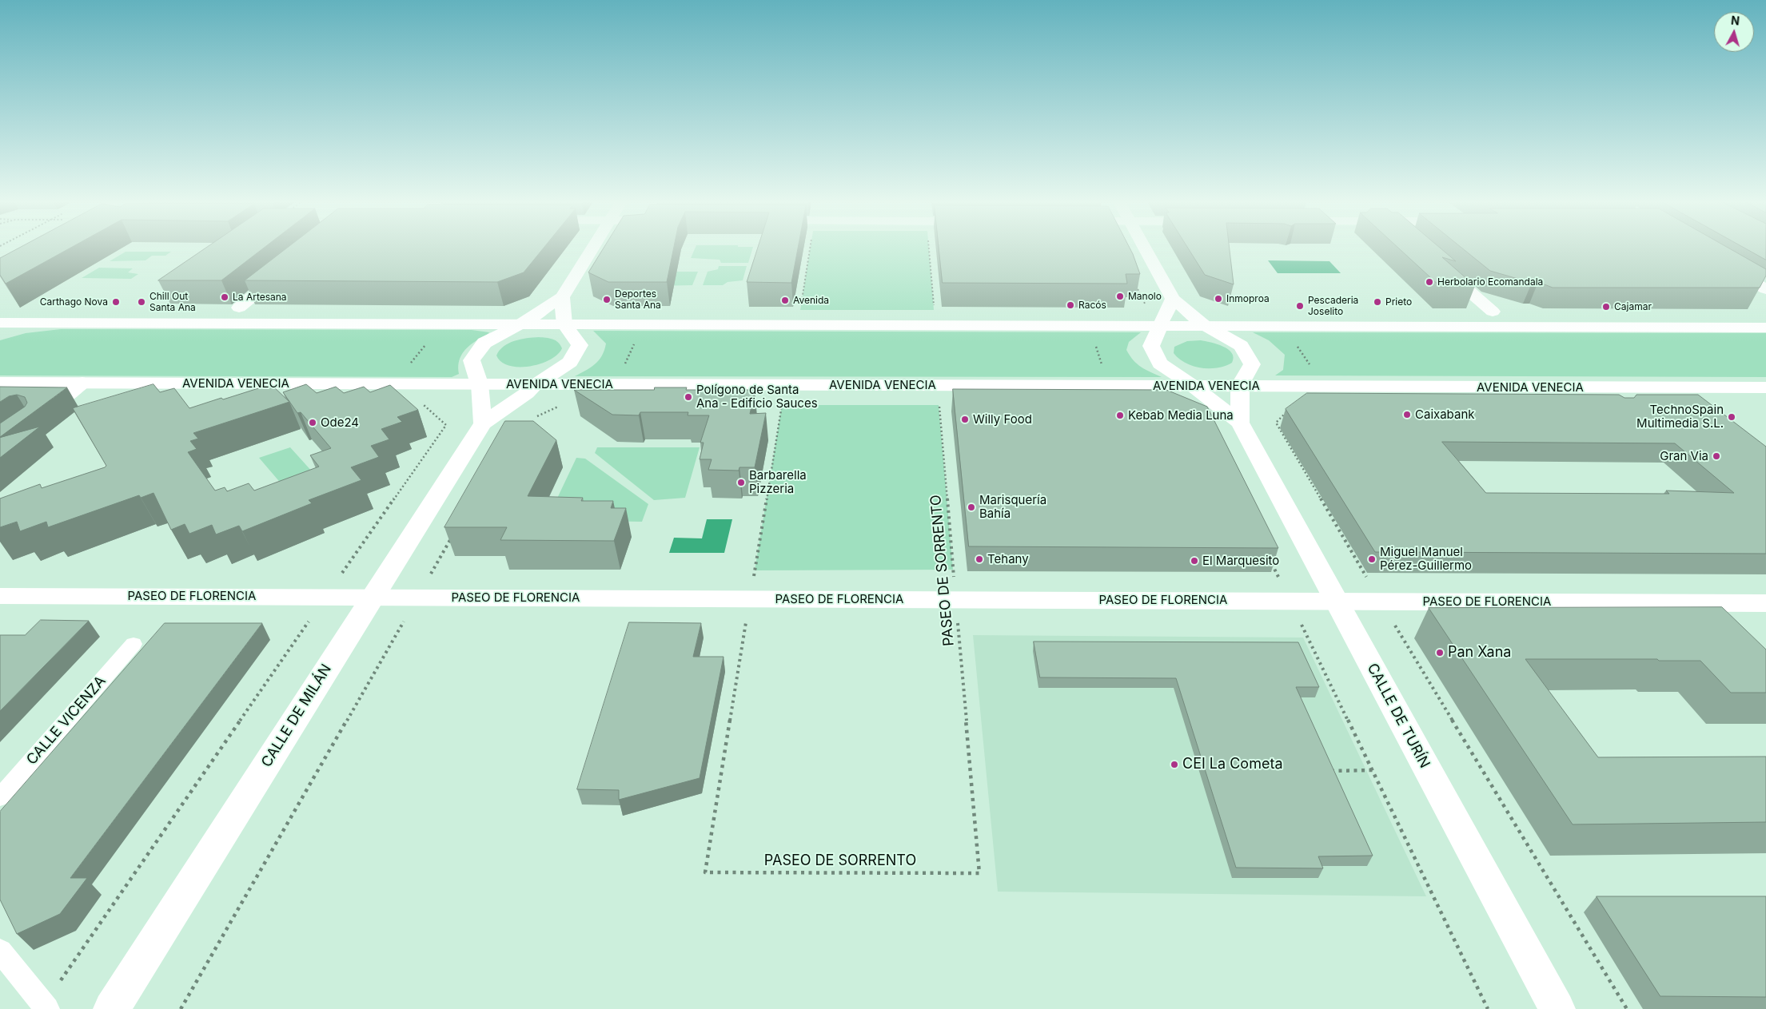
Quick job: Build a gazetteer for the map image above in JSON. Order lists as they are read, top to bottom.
{
  "streets": {
    "street": [
      "AVENIDA VENECIA",
      "PASEO DE FLORENCIA",
      "CALLE DE MILÁN",
      "CALLE DE TURÍN"
    ],
    "lane": ["CALLE VICENZA"],
    "path": ["PASEO DE SORRENTO"]
  },
  "crossings": [
    ["AVENIDA VENECIA", "CALLE DE MILÁN"],
    ["AVENIDA VENECIA", "CALLE DE TURÍN"],
    ["PASEO DE SORRENTO", "PASEO DE FLORENCIA"],
    ["PASEO DE FLORENCIA", "CALLE DE MILÁN"],
    ["PASEO DE FLORENCIA", "CALLE DE TURÍN"]
  ],
  "places": [
    "Herbolario Ecomandala",
    "Manolo",
    "La Artesana",
    "Inmoproa",
    "Deportes Santa Ana",
    "Avenida",
    "Carthago Nova",
    "Chill Out Santa Ana",
    "Prieto",
    "Racós",
    "Pescaderia Joselito",
    "Cajamar",
    "Polígono de Santa Ana - Edificio Sauces",
    "Caixabank",
    "Kebab Media Luna",
    "TechnoSpain Multimedia S.L.",
    "Willy Food",
    "Ode24",
    "Gran Via",
    "Barbarella Pizzeria",
    "Marisquería Bahía",
    "Tehany",
    "Miguel Manuel Pérez-Guillermo",
    "El Marquesito",
    "Pan Xana",
    "CEI La Cometa"
  ],
  "north": "top"
}
